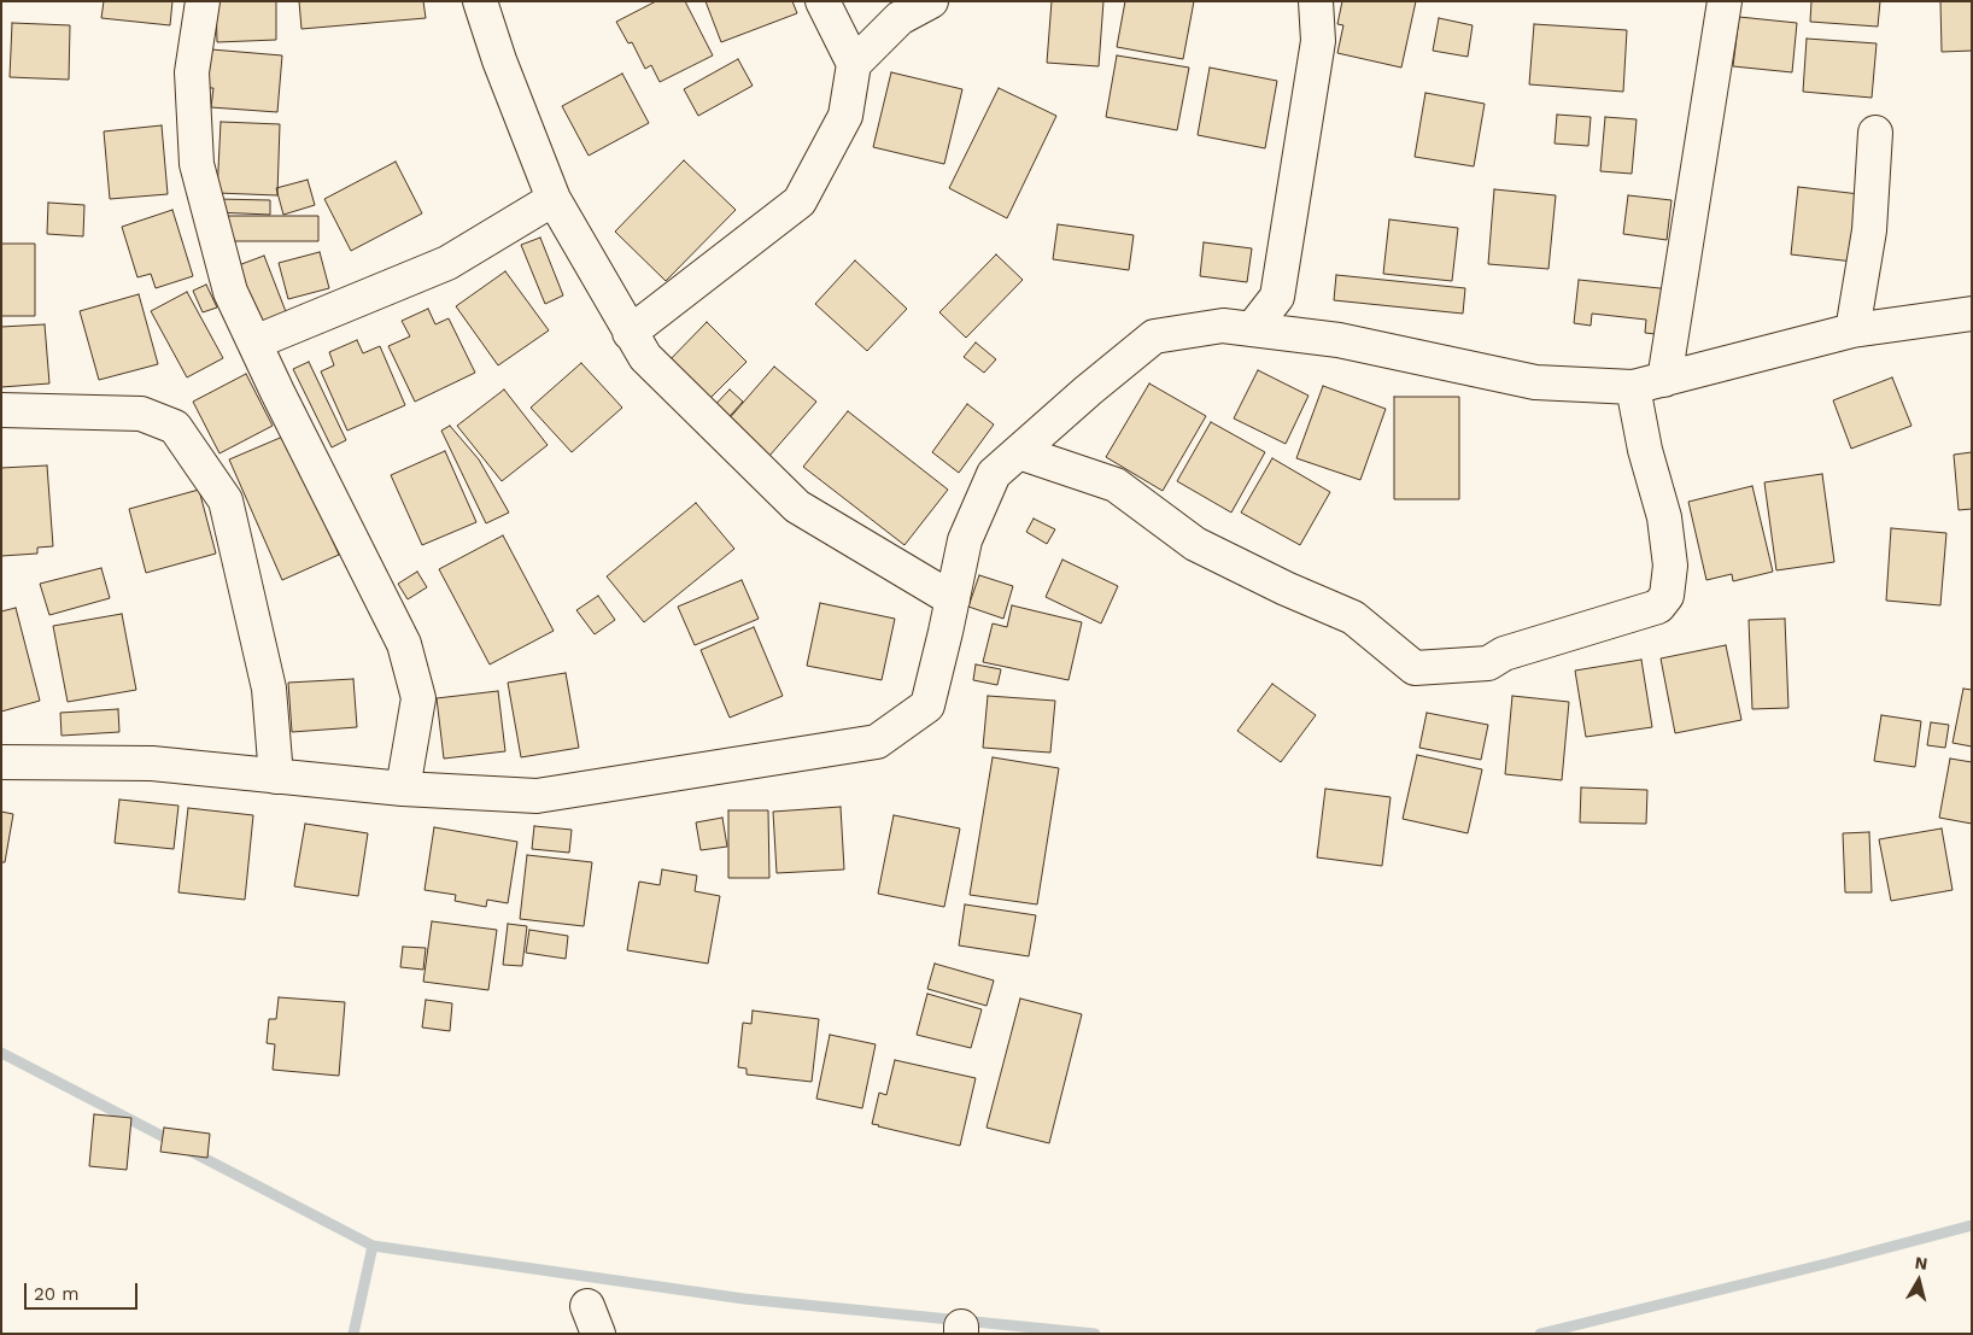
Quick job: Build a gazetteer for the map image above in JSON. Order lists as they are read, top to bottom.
{
  "scale_bar": "20 m",
  "north": "top"
}
